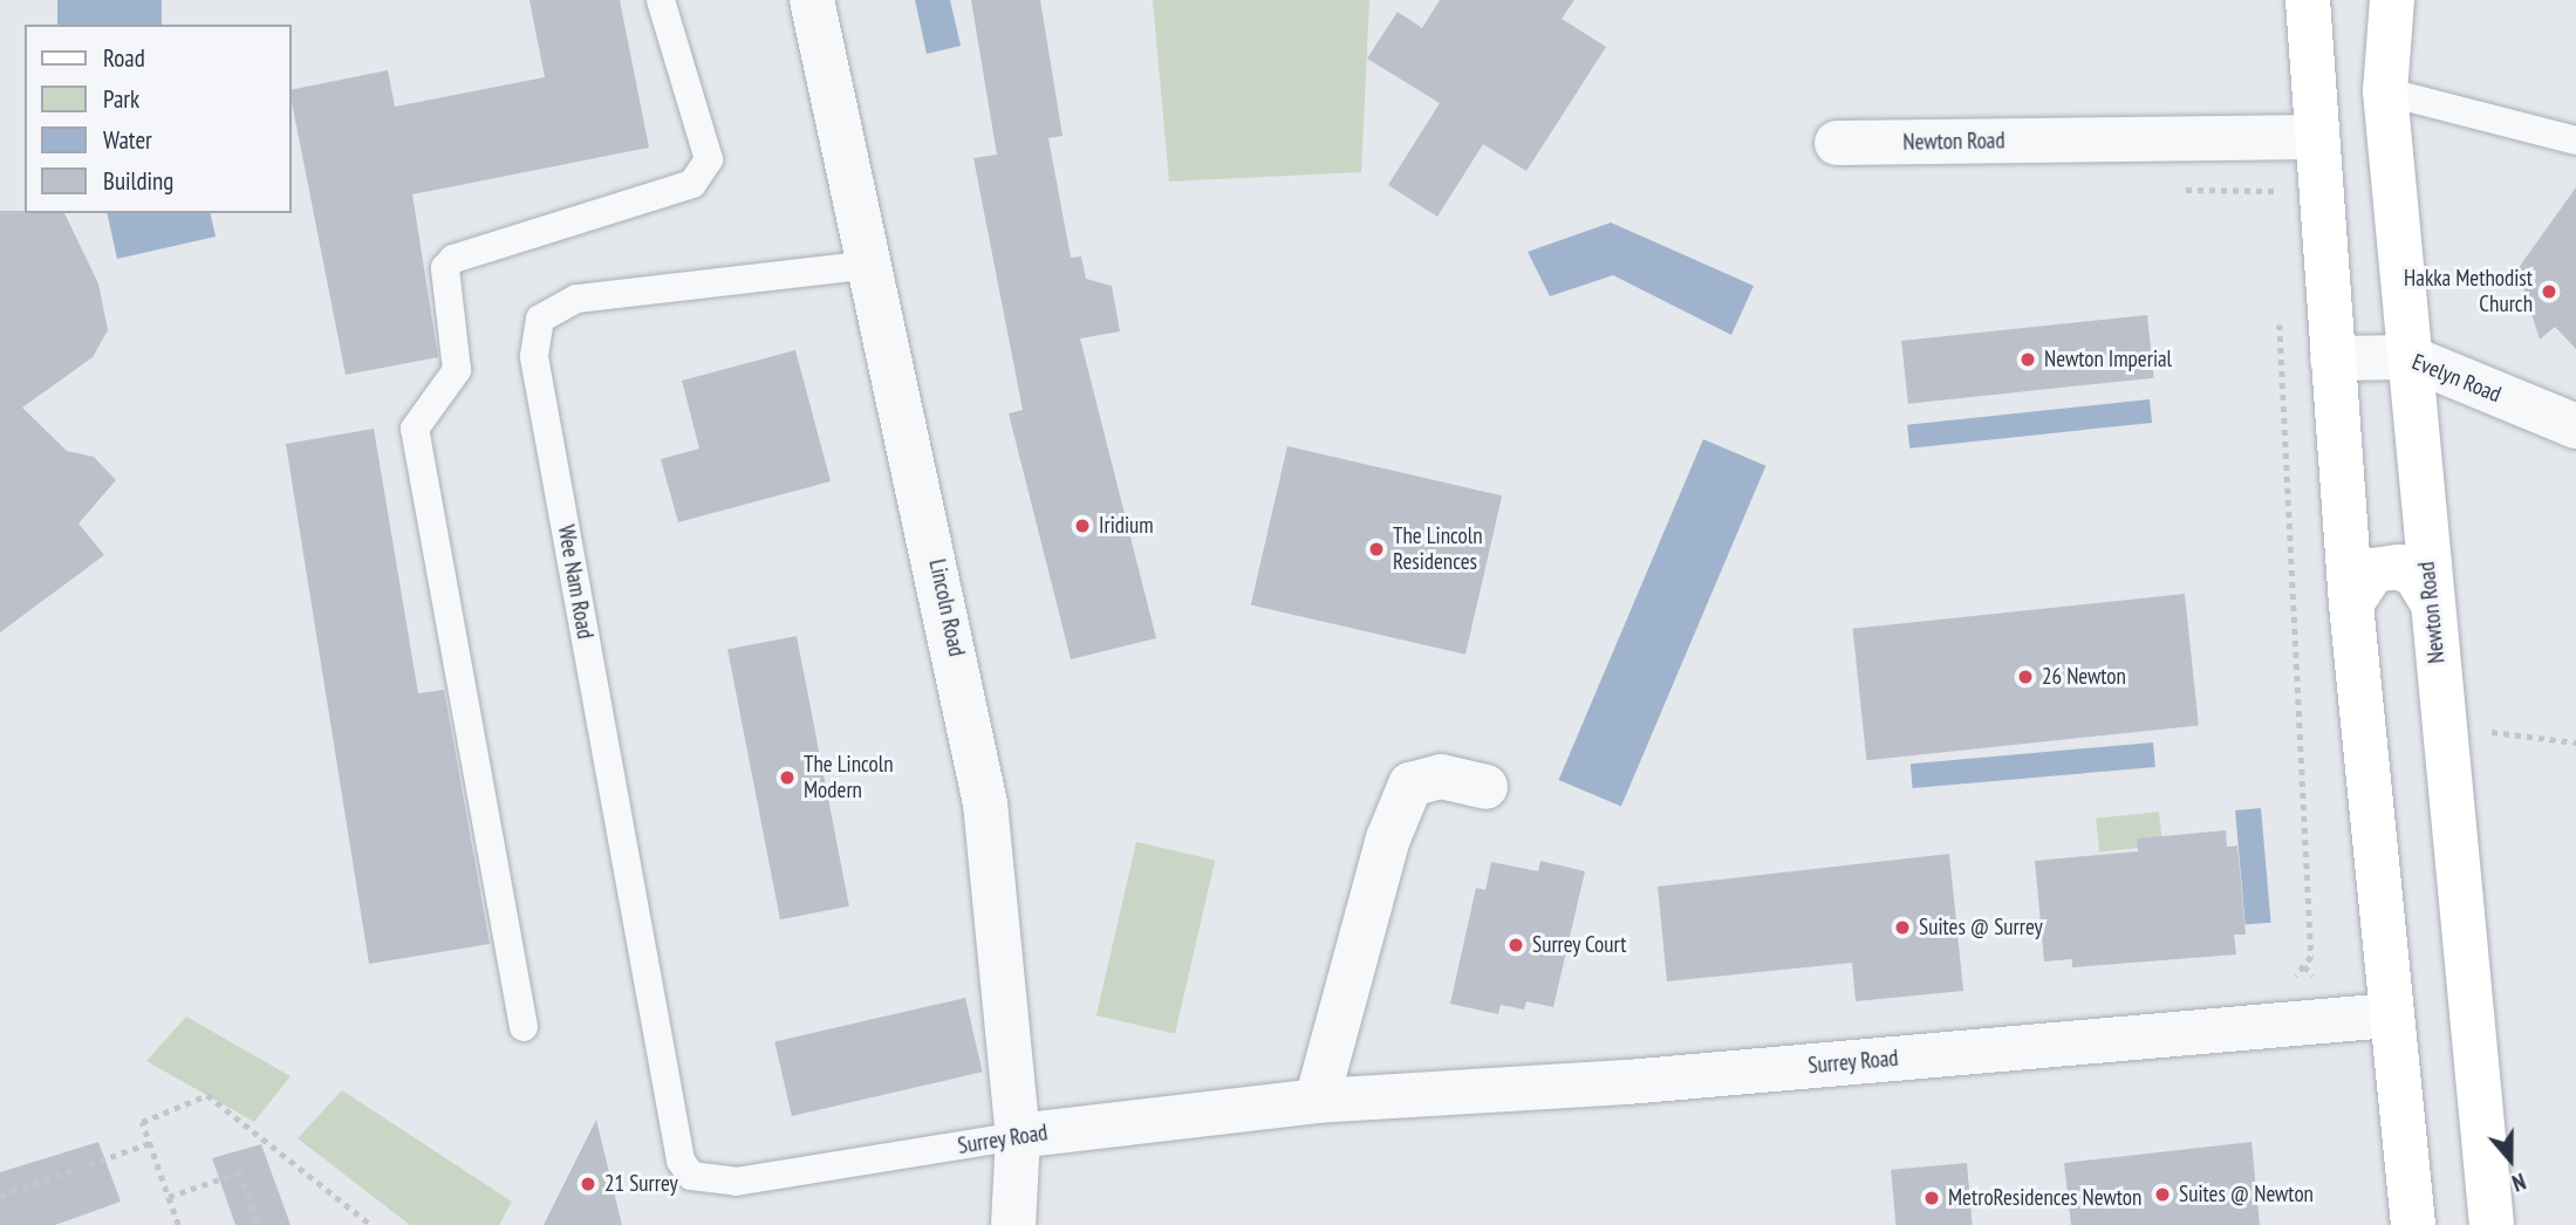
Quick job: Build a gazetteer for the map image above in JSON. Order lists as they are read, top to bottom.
{
  "streets": {
    "main road": ["Newton Road"],
    "street": ["Evelyn Road", "Lincoln Road", "Surrey Road"],
    "lane": ["Wee Nam Road"]
  },
  "crossings": [
    ["Newton Road", "Evelyn Road"],
    ["Wee Nam Road", "Lincoln Road"],
    ["Wee Nam Road", "Surrey Road"],
    ["Lincoln Road", "Surrey Road"]
  ],
  "places": [
    "Hakka Methodist Church",
    "Newton Imperial",
    "Iridium",
    "The Lincoln Residences",
    "26 Newton",
    "The Lincoln Modern",
    "Suites @ Surrey",
    "Surrey Court",
    "21 Surrey",
    "Suites @ Newton",
    "MetroResidences Newton"
  ],
  "legend": [
    "Road",
    "Park",
    "Water",
    "Building"
  ],
  "north": "bottom"
}
